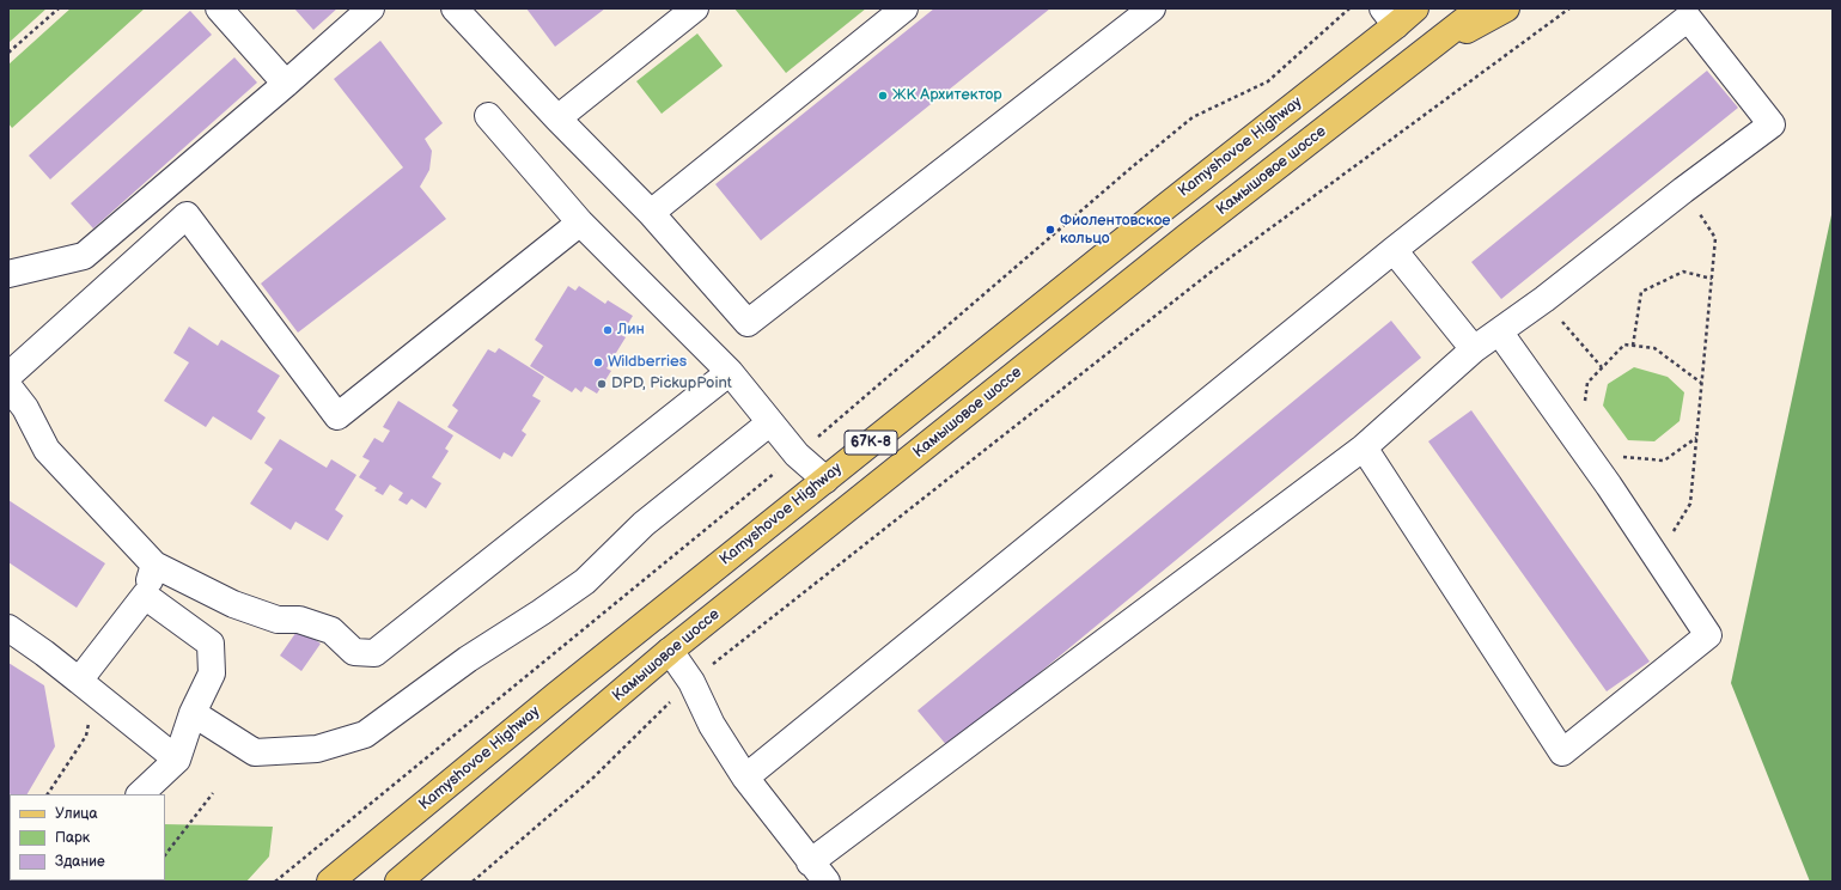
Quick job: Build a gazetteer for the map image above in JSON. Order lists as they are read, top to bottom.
{
  "streets": {
    "main road": ["Kamyshovoe Highway", "Камышовое шоссе", "67К-8"]
  },
  "places": [
    "ЖК Архитектор",
    "Фиолентовское кольцо",
    "Лин",
    "Wildberries",
    "DPD, PickupPoint"
  ],
  "legend": ["Улица", "Парк", "Здание"]
}
